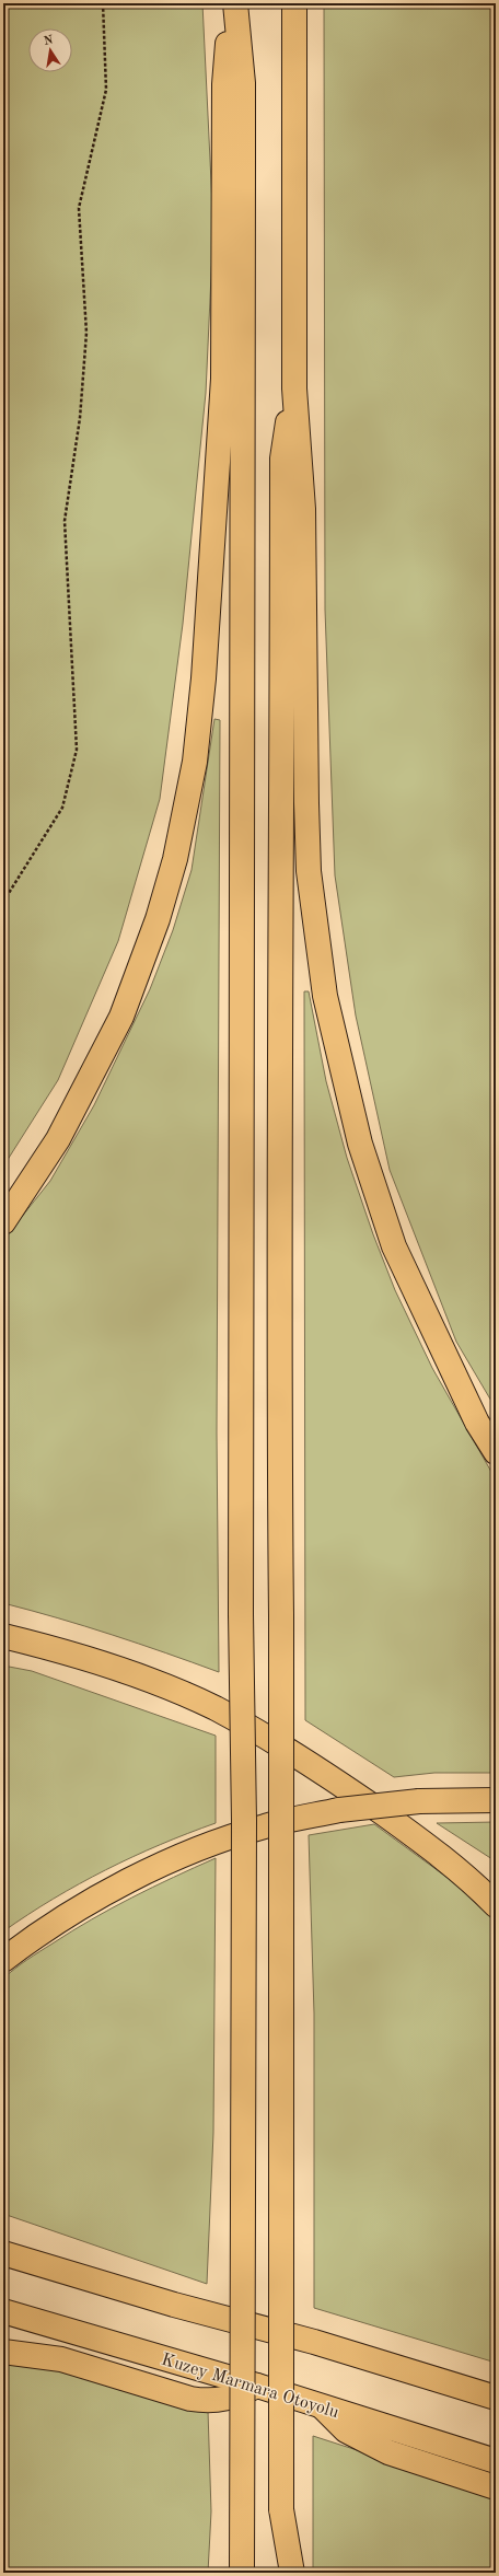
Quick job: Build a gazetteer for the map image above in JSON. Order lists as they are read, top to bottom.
{
  "streets": {
    "highway": ["Kuzey Marmara Otoyolu"]
  },
  "north": "top"
}
